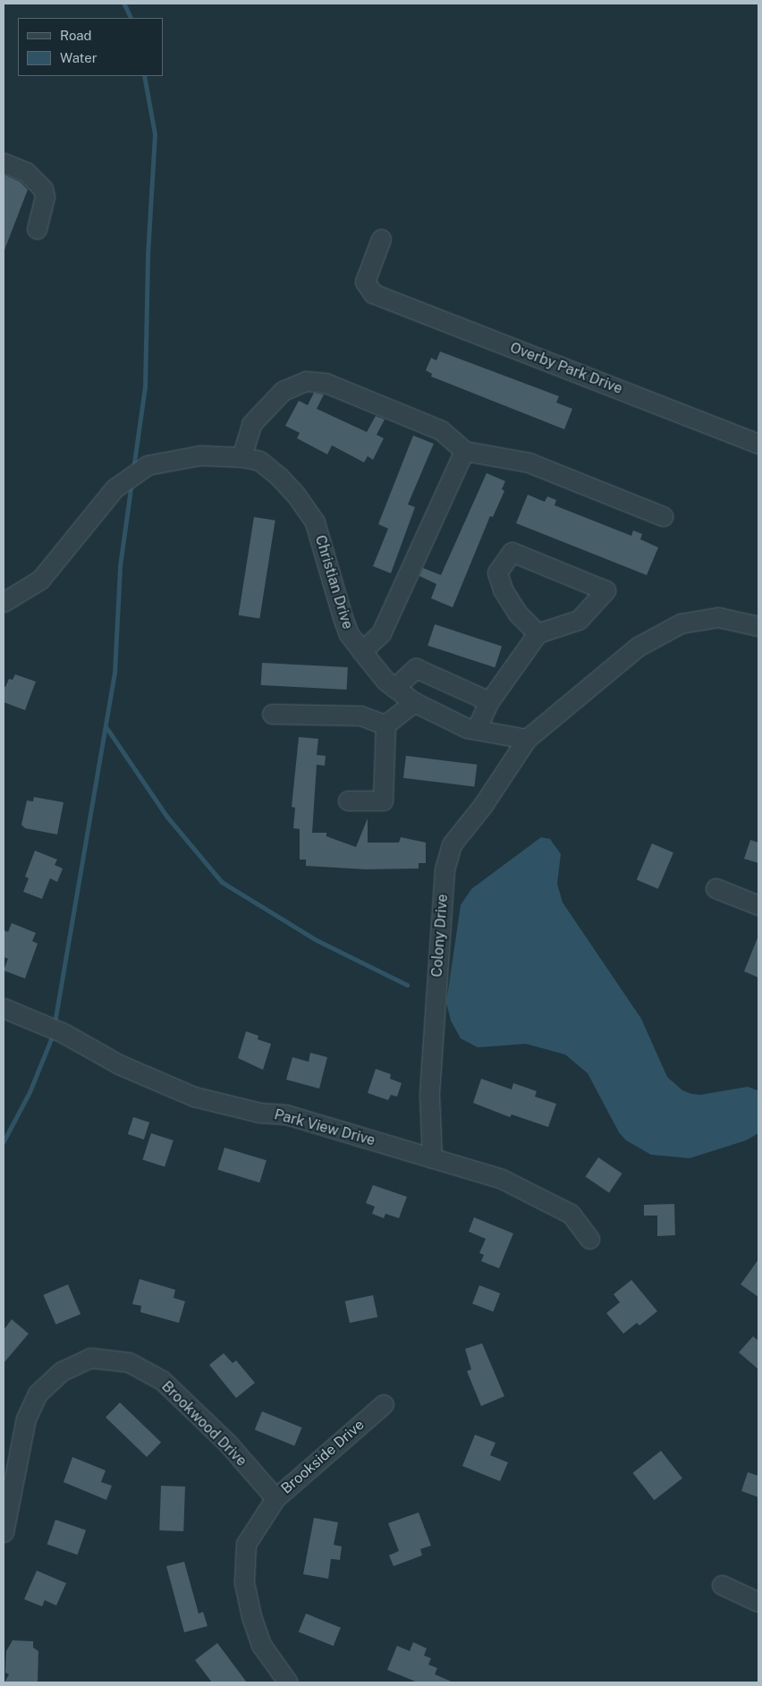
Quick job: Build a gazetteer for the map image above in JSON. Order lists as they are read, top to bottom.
{
  "streets": {
    "street": [
      "Overby Park Drive",
      "Christian Drive",
      "Colony Drive",
      "Park View Drive",
      "Brookwood Drive",
      "Brookside Drive"
    ]
  },
  "crossings": [
    ["Christian Drive", "Colony Drive"],
    ["Colony Drive", "Park View Drive"],
    ["Brookwood Drive", "Brookside Drive"]
  ],
  "legend": ["Road", "Water"]
}
